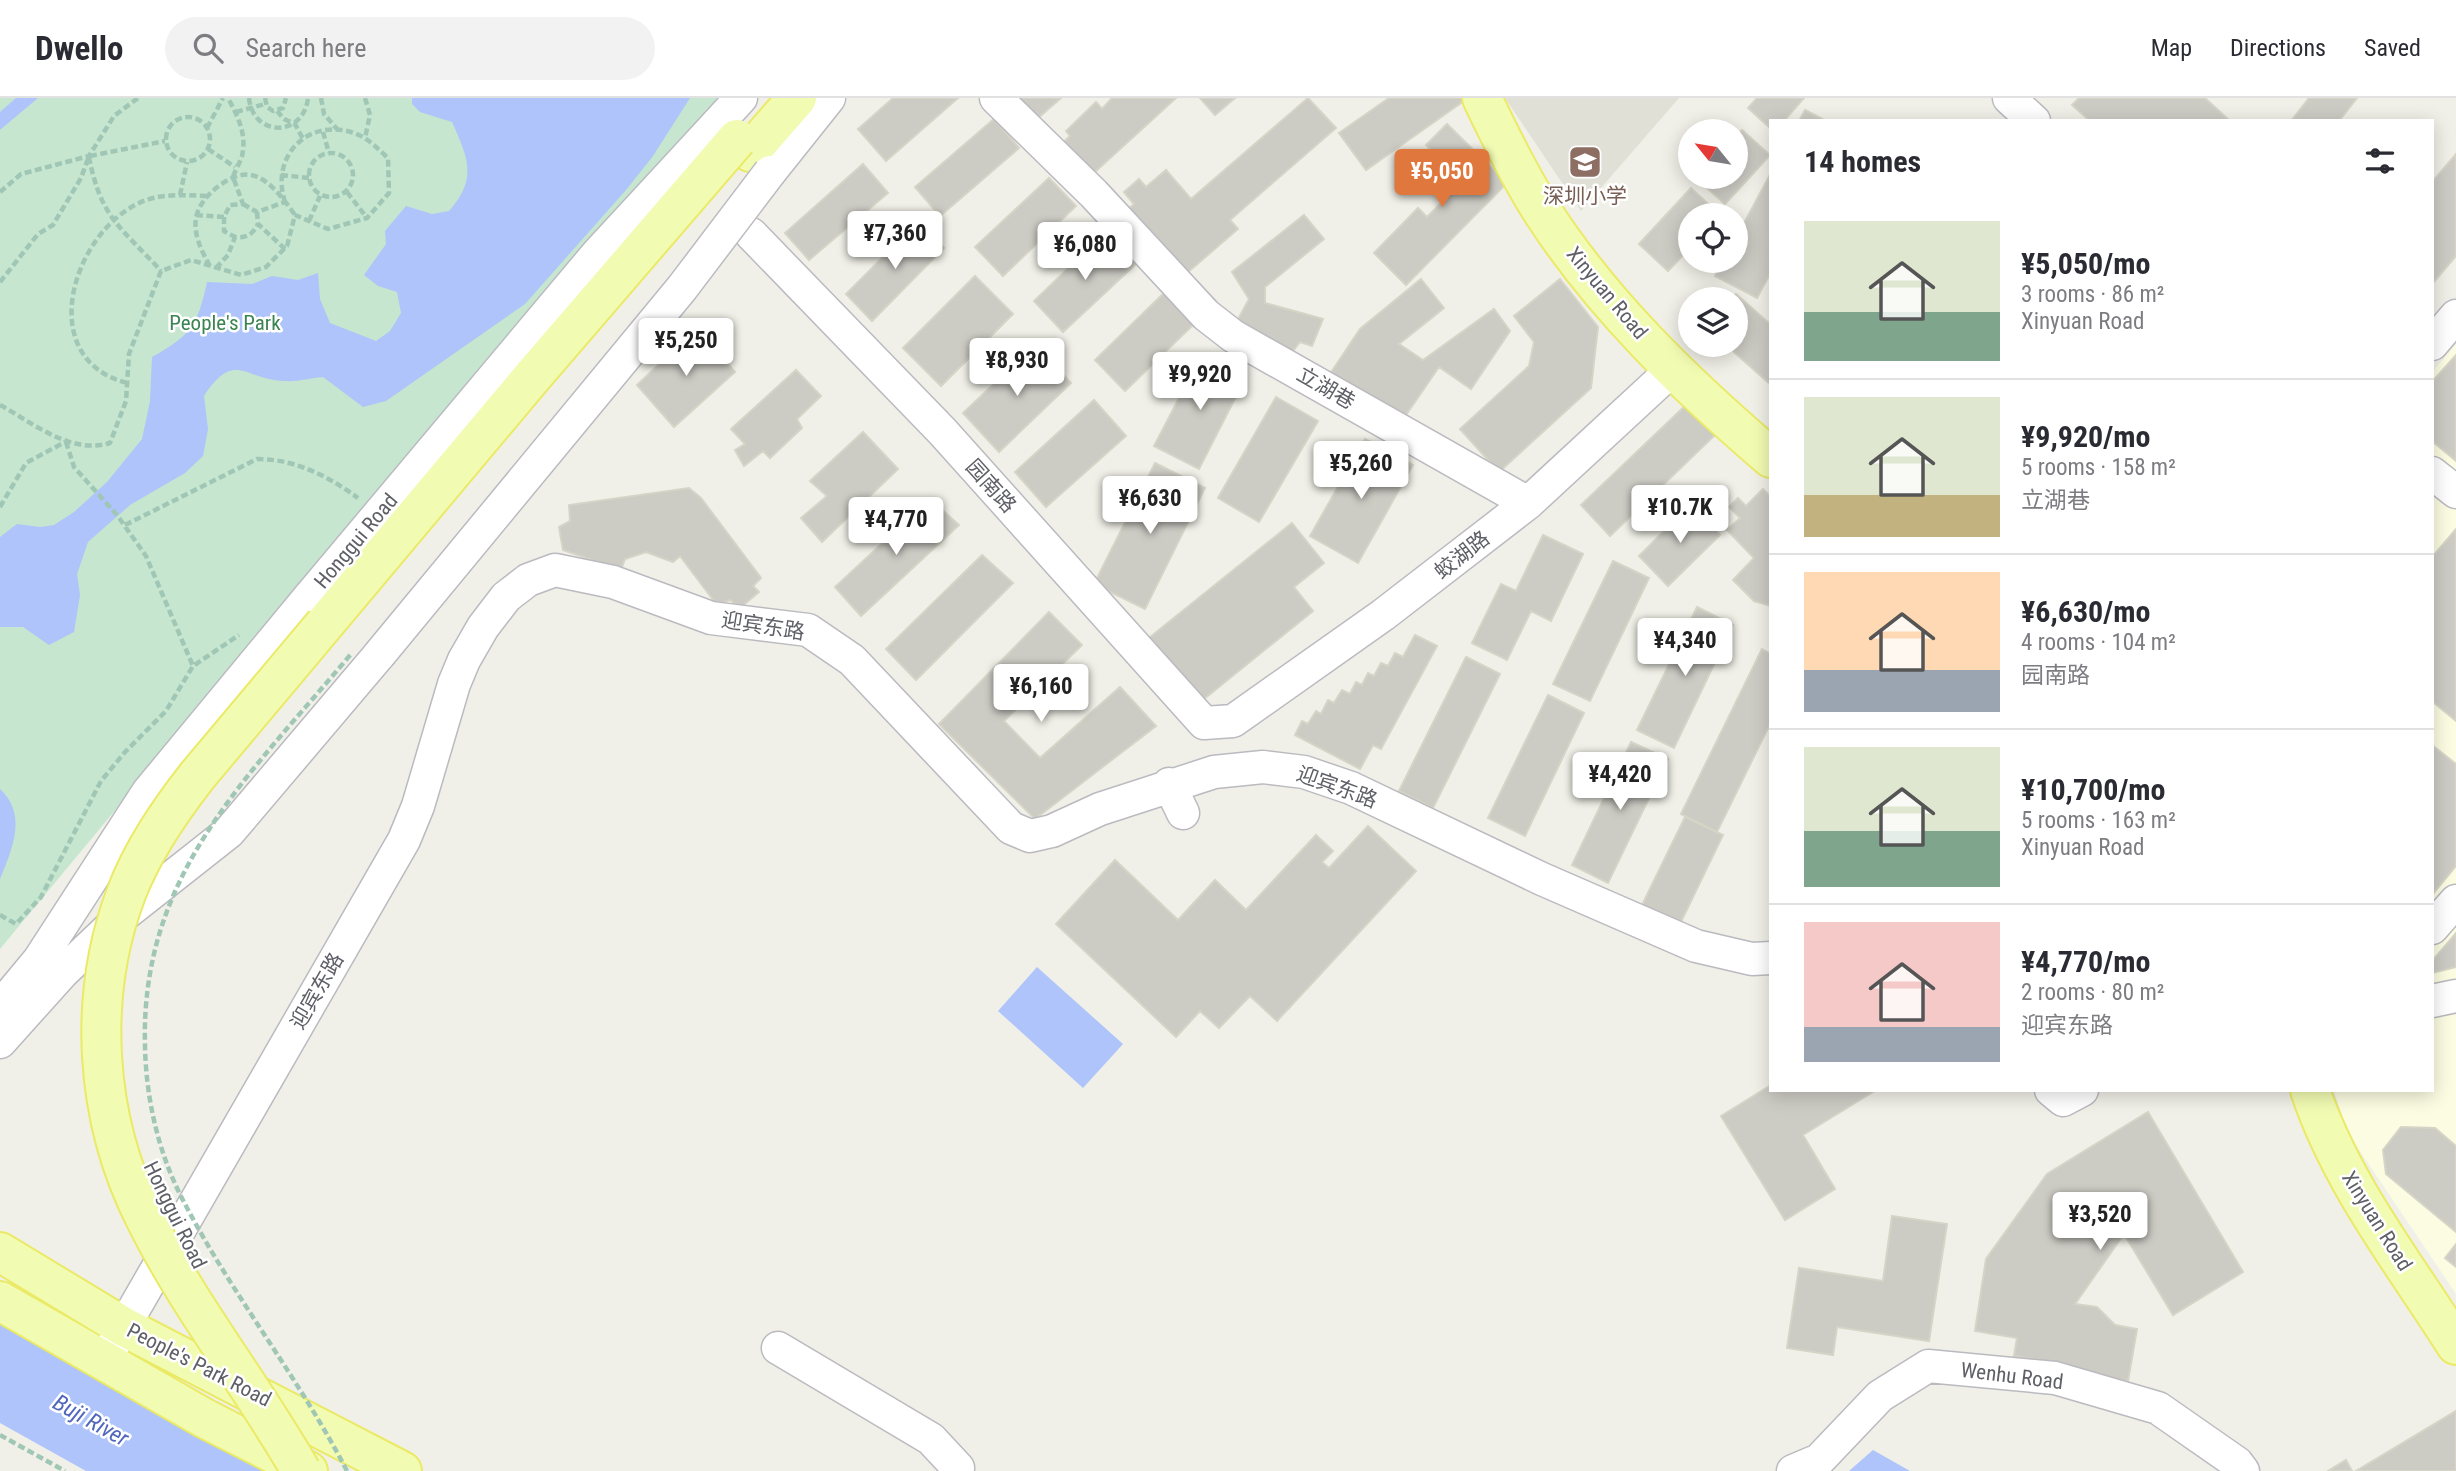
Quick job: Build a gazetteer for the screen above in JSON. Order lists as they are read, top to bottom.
{
  "streets": {
    "main road": ["Xinyuan Road", "Honggui Road", "People's Park Road"],
    "street": [
      "立湖巷",
      "园南路",
      "蛟湖路",
      "迎宾东路",
      "Wenhu Road"
    ]
  },
  "crossings": [
    ["Xinyuan Road", "蛟湖路"],
    ["立湖巷", "蛟湖路"],
    ["园南路", "蛟湖路"],
    ["迎宾东路", "People's Park Road"]
  ],
  "water": ["Buji River"],
  "parks": ["People's Park"],
  "places": {
    "school or university": ["深圳小学"]
  },
  "north": "top left",
  "page": {
    "header": "Dwello",
    "search": "Search here",
    "nav": ["Map", "Directions", "Saved"],
    "heading": "14 homes",
    "price": [
      "¥5,050",
      "¥7,360",
      "¥6,080",
      "¥5,250",
      "¥8,930",
      "¥9,920",
      "¥5,260",
      "¥6,630",
      "¥10.7K",
      "¥4,770",
      "¥4,340",
      "¥6,160",
      "¥4,420",
      "¥3,520"
    ],
    "list": [
      {
        "name": "¥5,050/mo",
        "note": "3 rooms · 86 m² · Xinyuan Road"
      },
      {
        "name": "¥9,920/mo",
        "note": "5 rooms · 158 m² · 立湖巷"
      },
      {
        "name": "¥6,630/mo",
        "note": "4 rooms · 104 m² · 园南路"
      },
      {
        "name": "¥10,700/mo",
        "note": "5 rooms · 163 m² · Xinyuan Road"
      },
      {
        "name": "¥4,770/mo",
        "note": "2 rooms · 80 m² · 迎宾东路"
      }
    ]
  }
}
